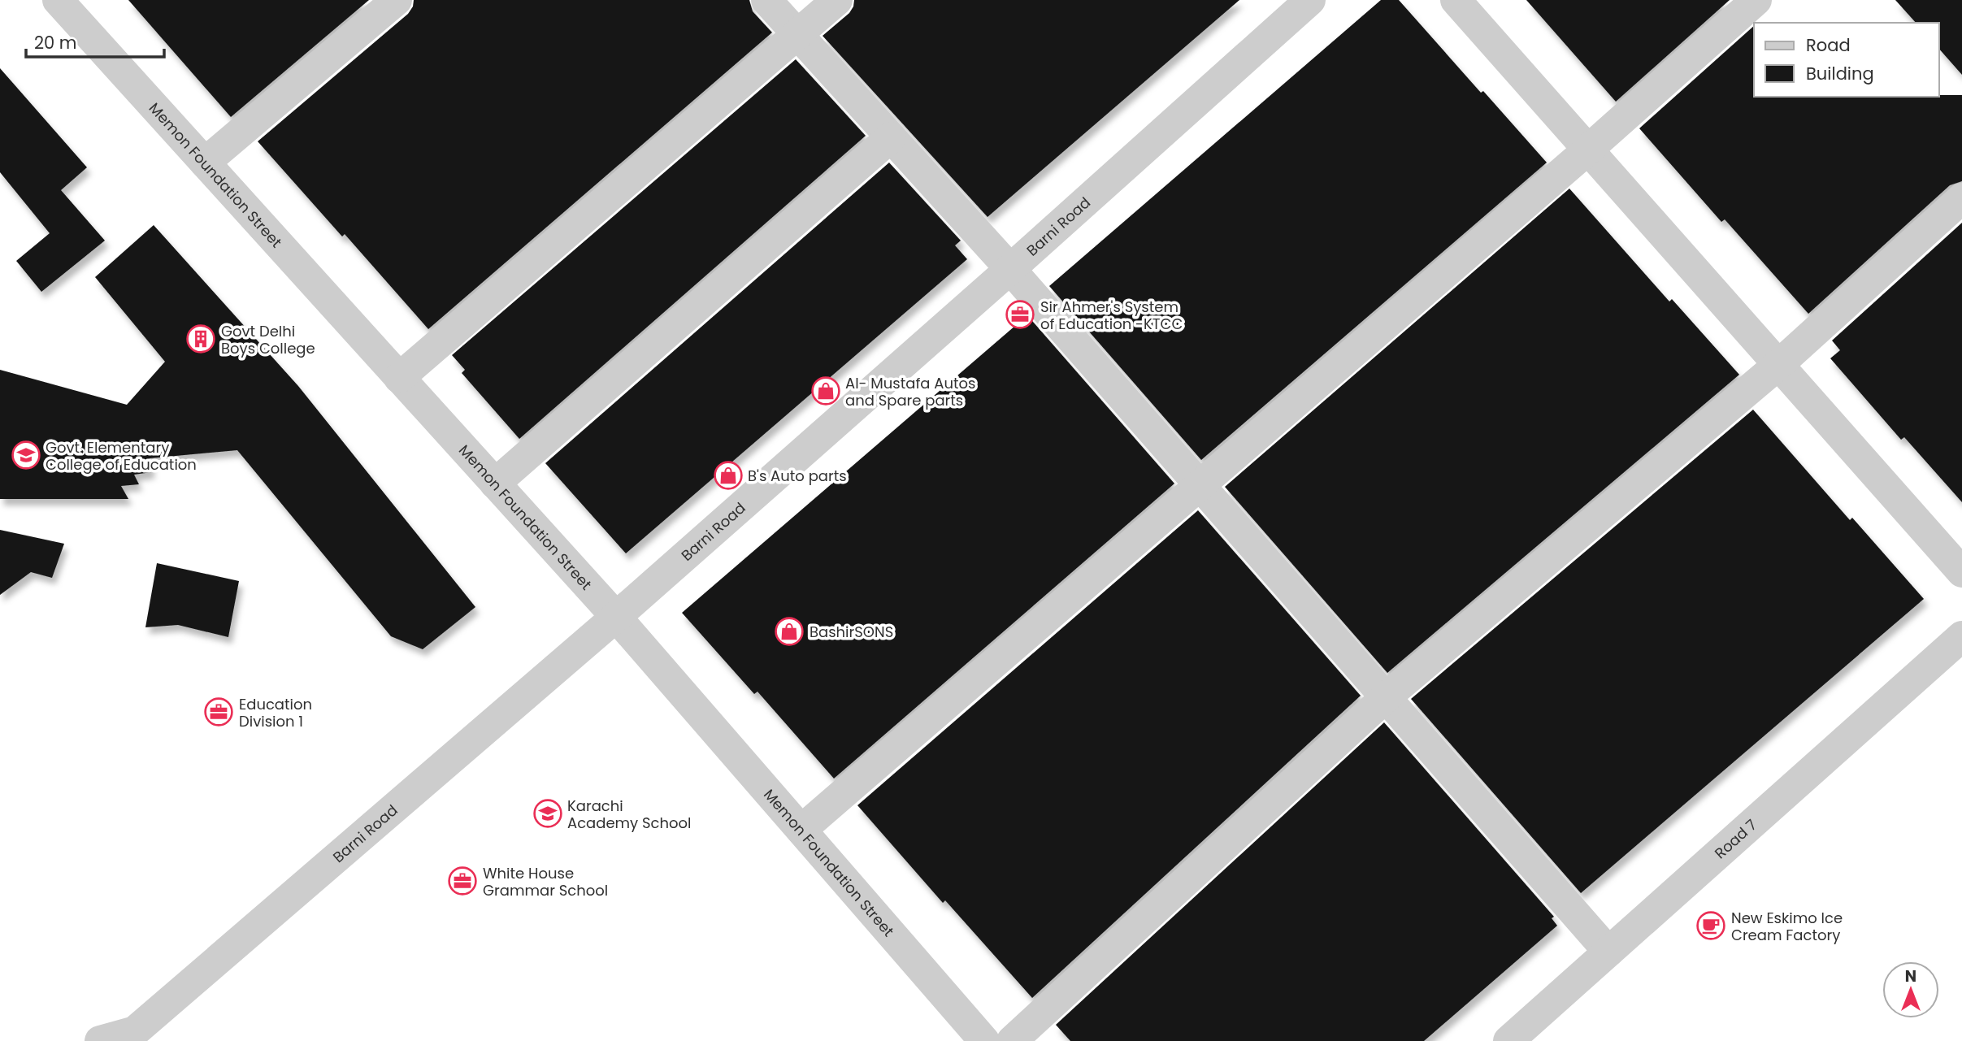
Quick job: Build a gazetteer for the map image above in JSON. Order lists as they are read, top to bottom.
{
  "streets": {
    "street": ["Memon Foundation Street", "Barni Road", "Road 7"]
  },
  "crossings": [
    ["Memon Foundation Street", "Barni Road"]
  ],
  "places": {
    "office": ["Sir Ahmer's System of Education -KTCC", "Education Division 1", "White House Grammar School"],
    "building": ["Govt Delhi Boys College"],
    "shop": ["Al- Mustafa Autos and Spare parts", "B's Auto parts", "BashirSONS"],
    "school or university": ["Govt. Elementary College of Education", "Karachi Academy School"],
    "cafe": ["New Eskimo Ice Cream Factory"]
  },
  "legend": ["Road", "Building"],
  "scale_bar": "20 m",
  "north": "top"
}
